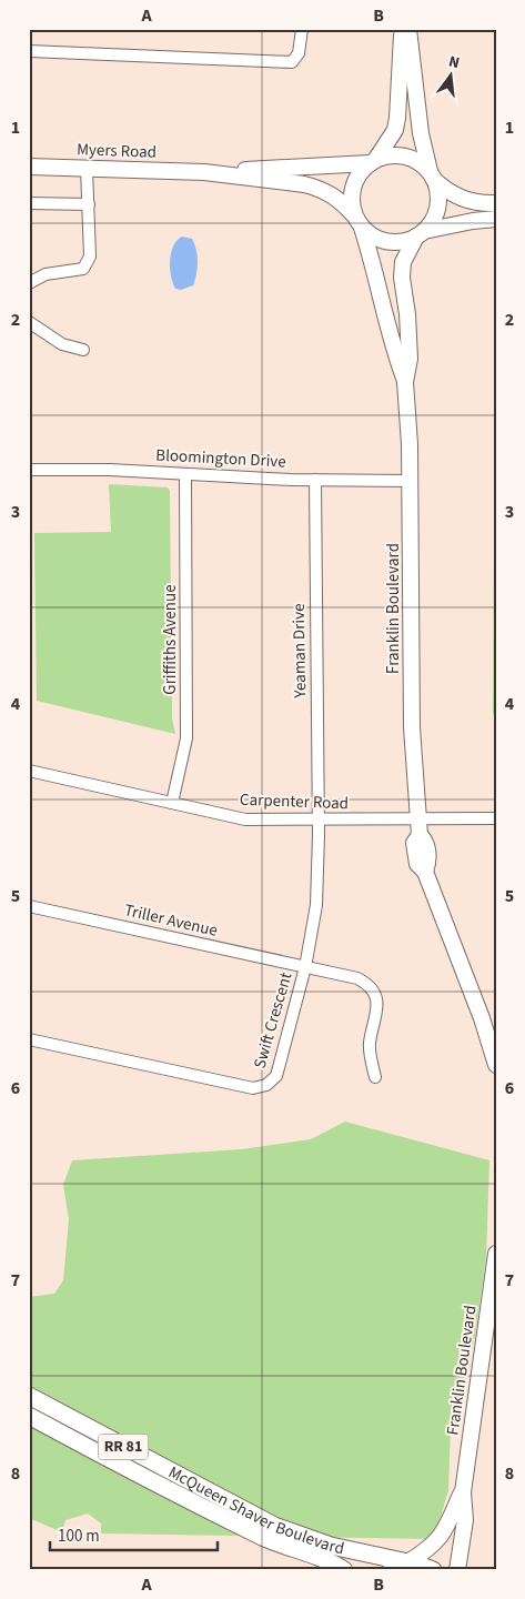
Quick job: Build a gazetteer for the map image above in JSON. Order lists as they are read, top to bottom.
{
  "streets": {
    "main road": [
      "Myers Road",
      "Franklin Boulevard",
      "RR 81",
      "McQueen Shaver Boulevard"
    ],
    "street": [
      "Bloomington Drive",
      "Griffiths Avenue",
      "Yeaman Drive",
      "Carpenter Road",
      "Triller Avenue",
      "Swift Crescent"
    ]
  },
  "crossings": [
    ["Myers Road", "Franklin Boulevard"],
    ["Bloomington Drive", "Franklin Boulevard"],
    ["Bloomington Drive", "Griffiths Avenue"],
    ["Bloomington Drive", "Yeaman Drive"],
    ["Franklin Boulevard", "Carpenter Road"],
    ["Franklin Boulevard", "McQueen Shaver Boulevard"],
    ["Griffiths Avenue", "Carpenter Road"],
    ["Yeaman Drive", "Carpenter Road"],
    ["Yeaman Drive", "Swift Crescent"],
    ["Carpenter Road", "Swift Crescent"],
    ["Triller Avenue", "Swift Crescent"]
  ],
  "scale_bar": "100 m",
  "north": "top",
  "grid": {
    "columns": ["A", "B"],
    "rows": [
      "1",
      "2",
      "3",
      "4",
      "5",
      "6",
      "7",
      "8"
    ]
  }
}
